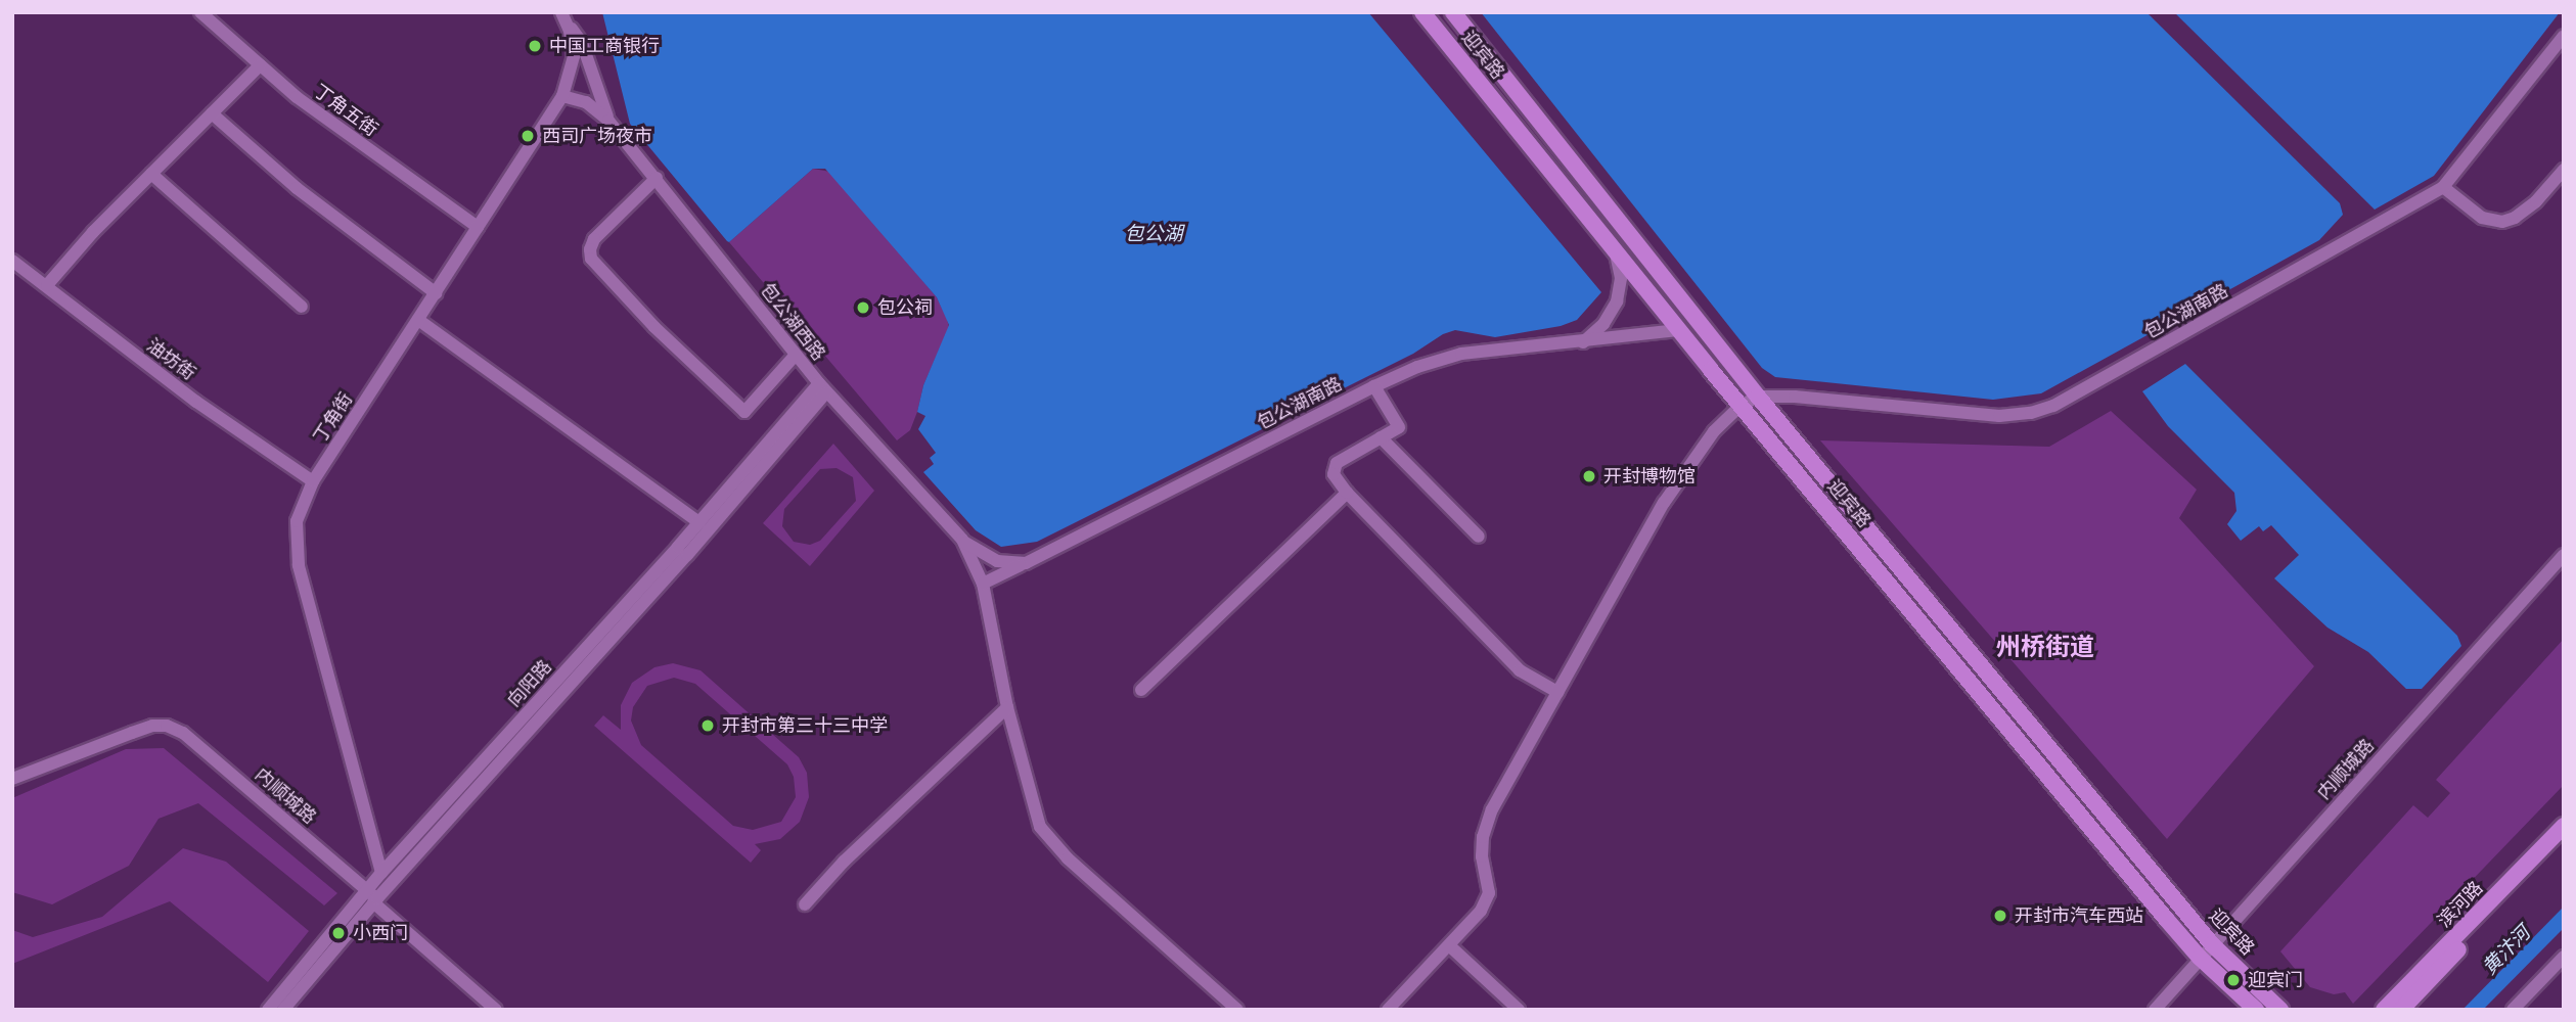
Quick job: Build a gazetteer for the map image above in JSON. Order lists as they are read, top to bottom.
{
  "streets": {
    "main road": ["迎宾路", "滨河路"],
    "street": [
      "丁角五街",
      "包公湖南路",
      "包公湖西路",
      "油坊街",
      "丁角街",
      "向阳路",
      "内顺城路"
    ]
  },
  "crossings": [
    ["迎宾路", "包公湖南路"],
    ["迎宾路", "内顺城路"],
    ["丁角五街", "丁角街"],
    ["包公湖南路", "包公湖西路"],
    ["包公湖西路", "丁角街"],
    ["包公湖西路", "向阳路"],
    ["油坊街", "丁角街"],
    ["丁角街", "向阳路"],
    ["向阳路", "内顺城路"]
  ],
  "districts": ["州桥街道"],
  "water": ["包公湖", "黄汴河"],
  "places": [
    "中国工商银行",
    "西司广场夜市",
    "包公祠",
    "开封博物馆",
    "开封市第三十三中学",
    "开封市汽车西站",
    "小西门",
    "迎宾门"
  ]
}
